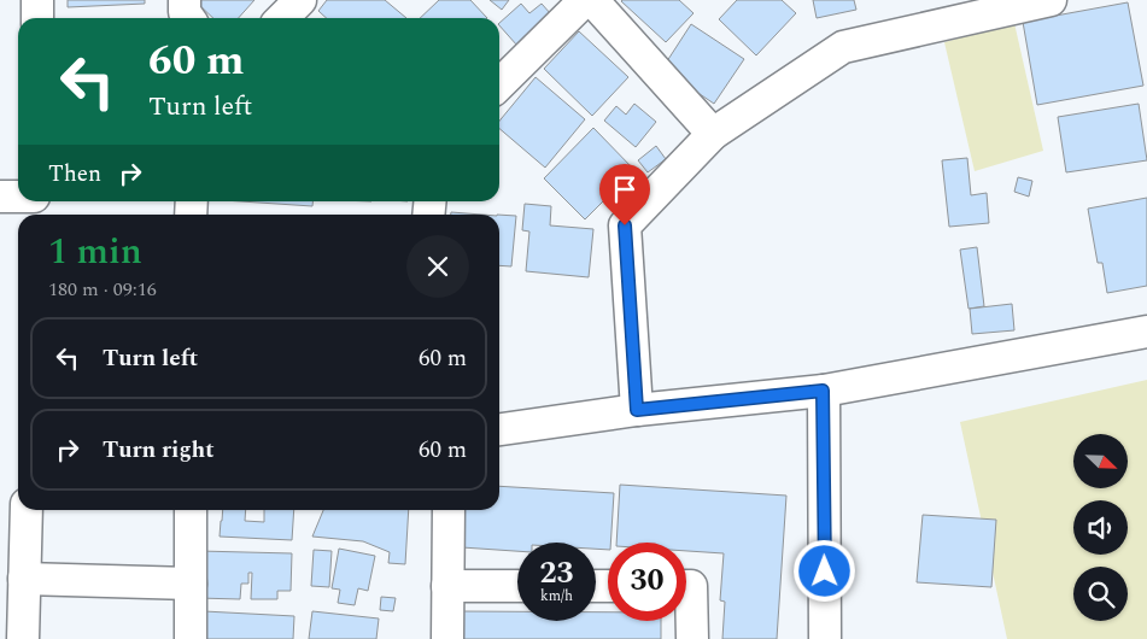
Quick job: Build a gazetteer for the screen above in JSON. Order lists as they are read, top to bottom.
{
  "north": "bottom right",
  "page": {
    "turn": ["60 m", "Turn left"],
    "then": "Then",
    "heading": ["1 min", "180 m · 09:16"],
    "list": [
      {
        "name": "Turn left",
        "value": "60 m"
      },
      {
        "name": "Turn right",
        "value": "60 m"
      }
    ],
    "speed": "23 km/h",
    "limit": "30"
  }
}
